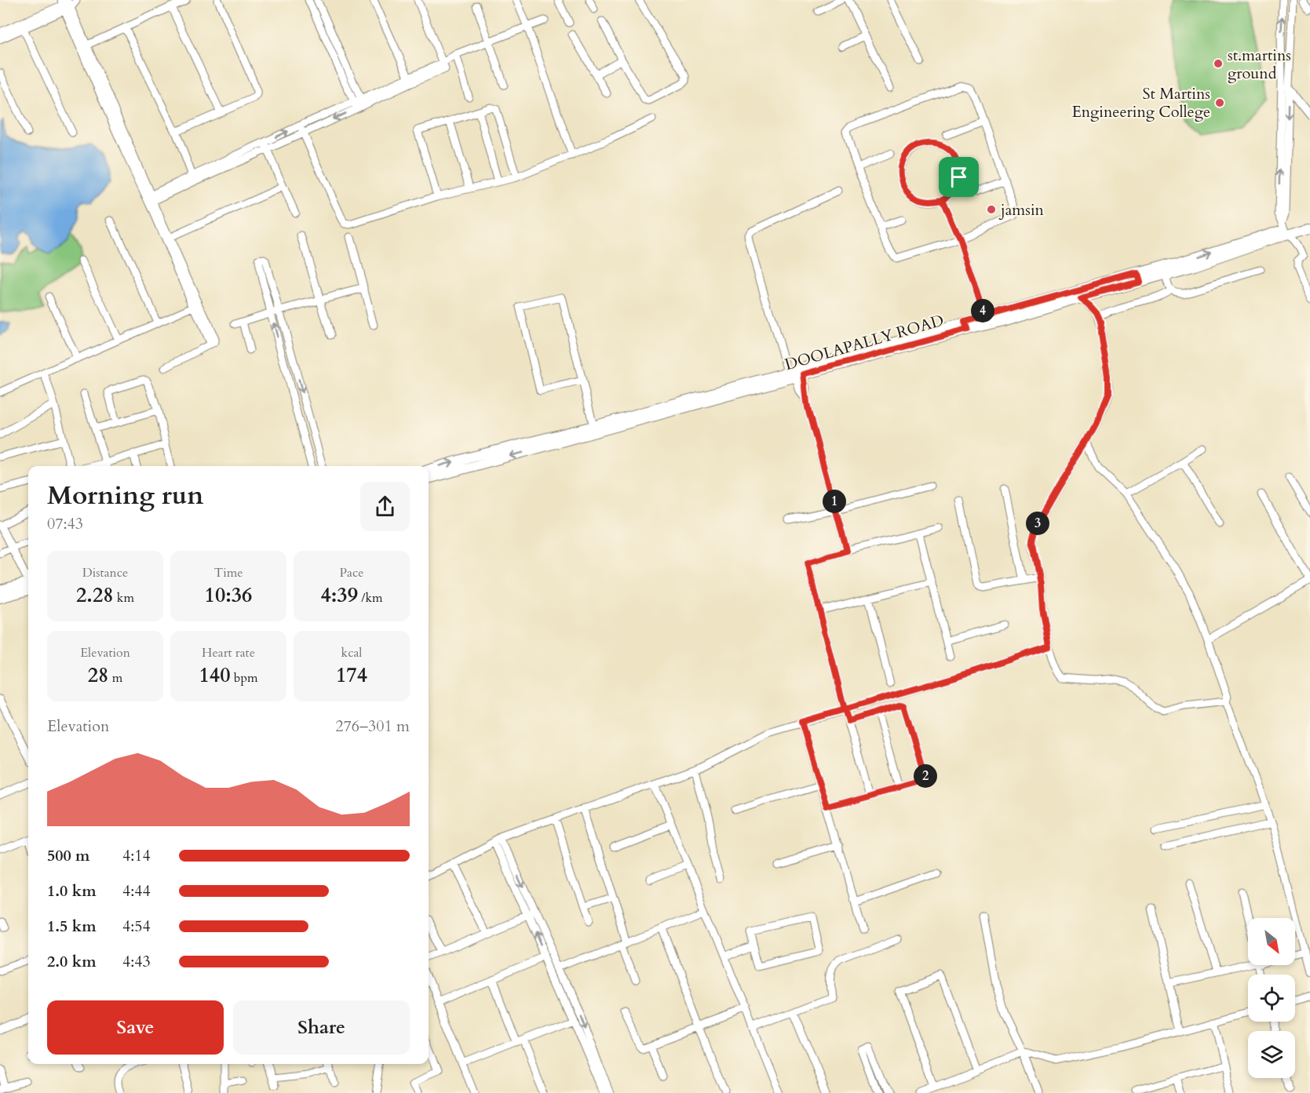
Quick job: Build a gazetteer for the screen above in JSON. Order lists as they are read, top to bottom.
{
  "streets": {
    "main road": ["DOOLAPALLY ROAD"]
  },
  "places": ["st.martins ground", "St Martins Engineering College", "jamsin"],
  "north": "bottom right",
  "page": {
    "pins": [
      "4",
      "1",
      "3",
      "2"
    ],
    "heading": ["Morning run", "07:43"],
    "stats": [
      ["Distance", "2.28 km"],
      ["Time", "10:36"],
      ["Pace", "4:39 /km"],
      ["Elevation", "28 m"],
      ["Heart rate", "140 bpm"],
      ["kcal", "174"]
    ],
    "chart": ["Elevation", "276–301 m"],
    "list": [
      {
        "name": "500 m",
        "note": "4:14"
      },
      {
        "name": "1.0 km",
        "note": "4:44"
      },
      {
        "name": "1.5 km",
        "note": "4:54"
      },
      {
        "name": "2.0 km",
        "note": "4:43"
      }
    ],
    "buttons": ["Save", "Share"]
  }
}
